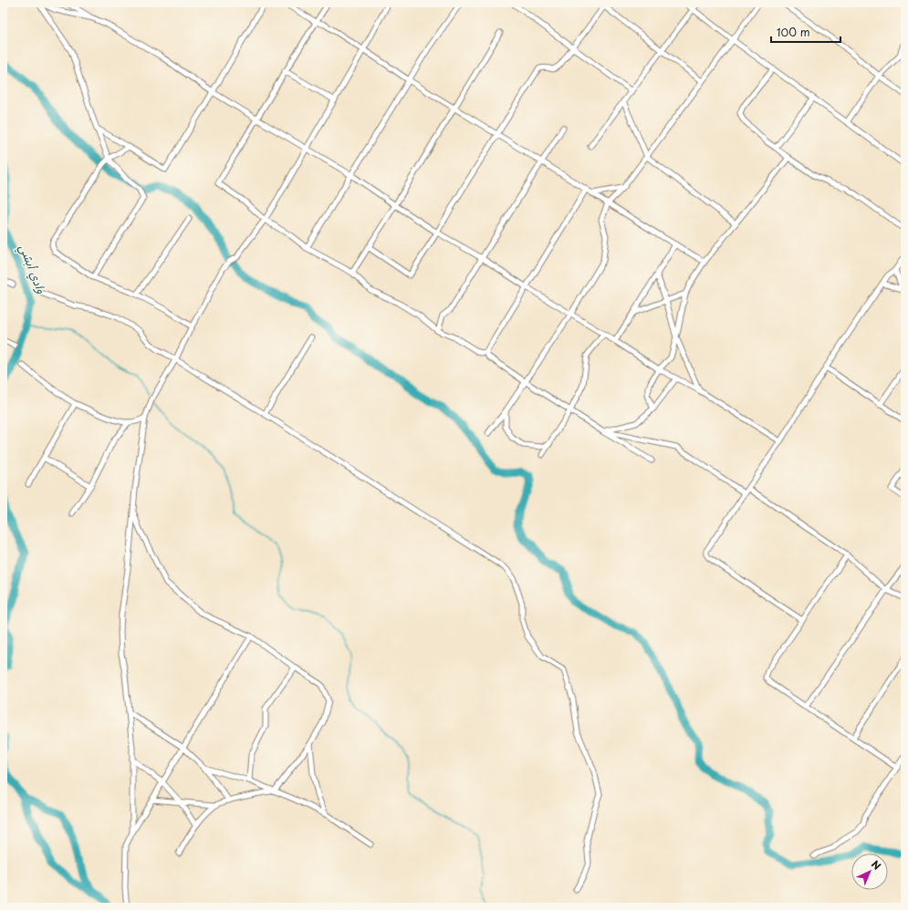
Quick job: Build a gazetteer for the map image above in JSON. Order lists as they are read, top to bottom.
{
  "water": ["وادي أبشي"],
  "scale_bar": "100 m",
  "north": "top right"
}
